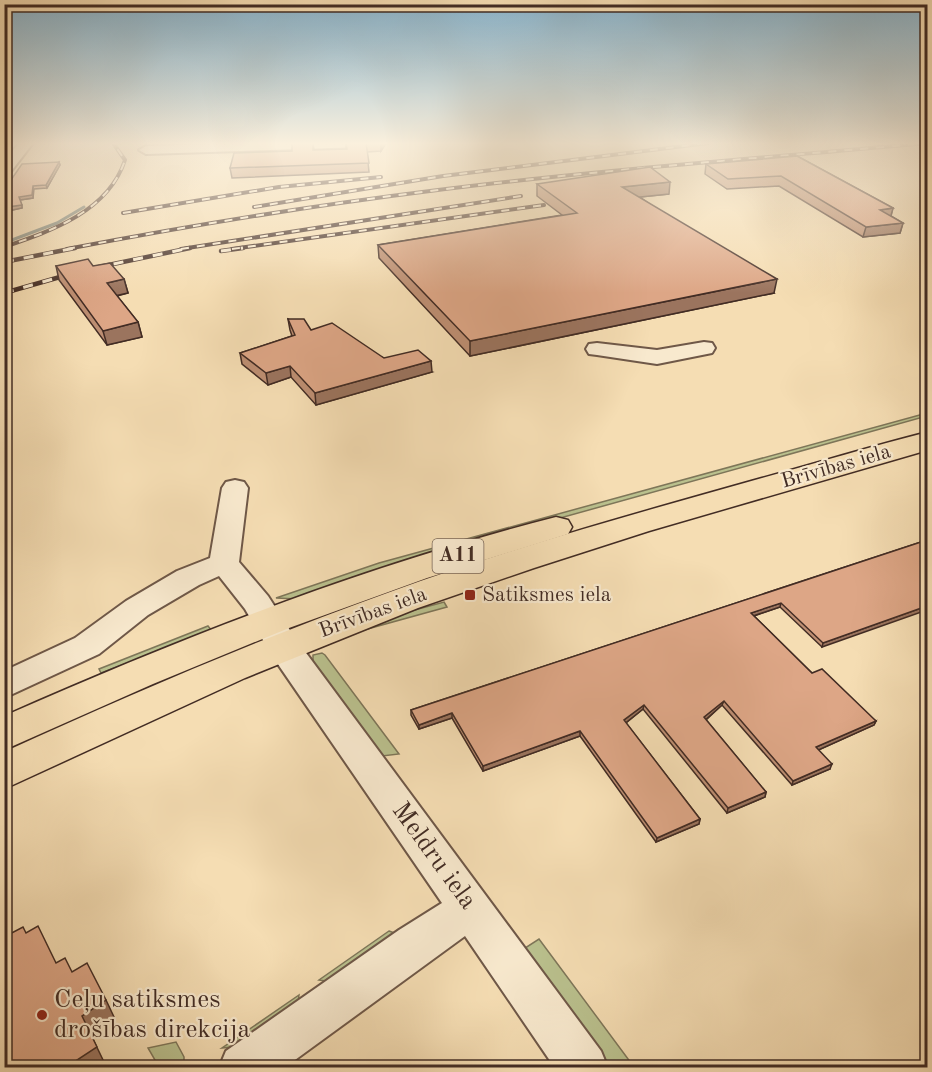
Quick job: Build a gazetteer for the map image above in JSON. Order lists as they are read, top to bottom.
{
  "streets": {
    "highway": ["Brīvības iela", "A11"],
    "street": ["Meldru iela"]
  },
  "crossings": [
    ["Brīvības iela", "Meldru iela"]
  ],
  "places": {
    "transit": ["Satiksmes iela"],
    "other": ["Ceļu satiksmes drošības direkcija"]
  }
}
